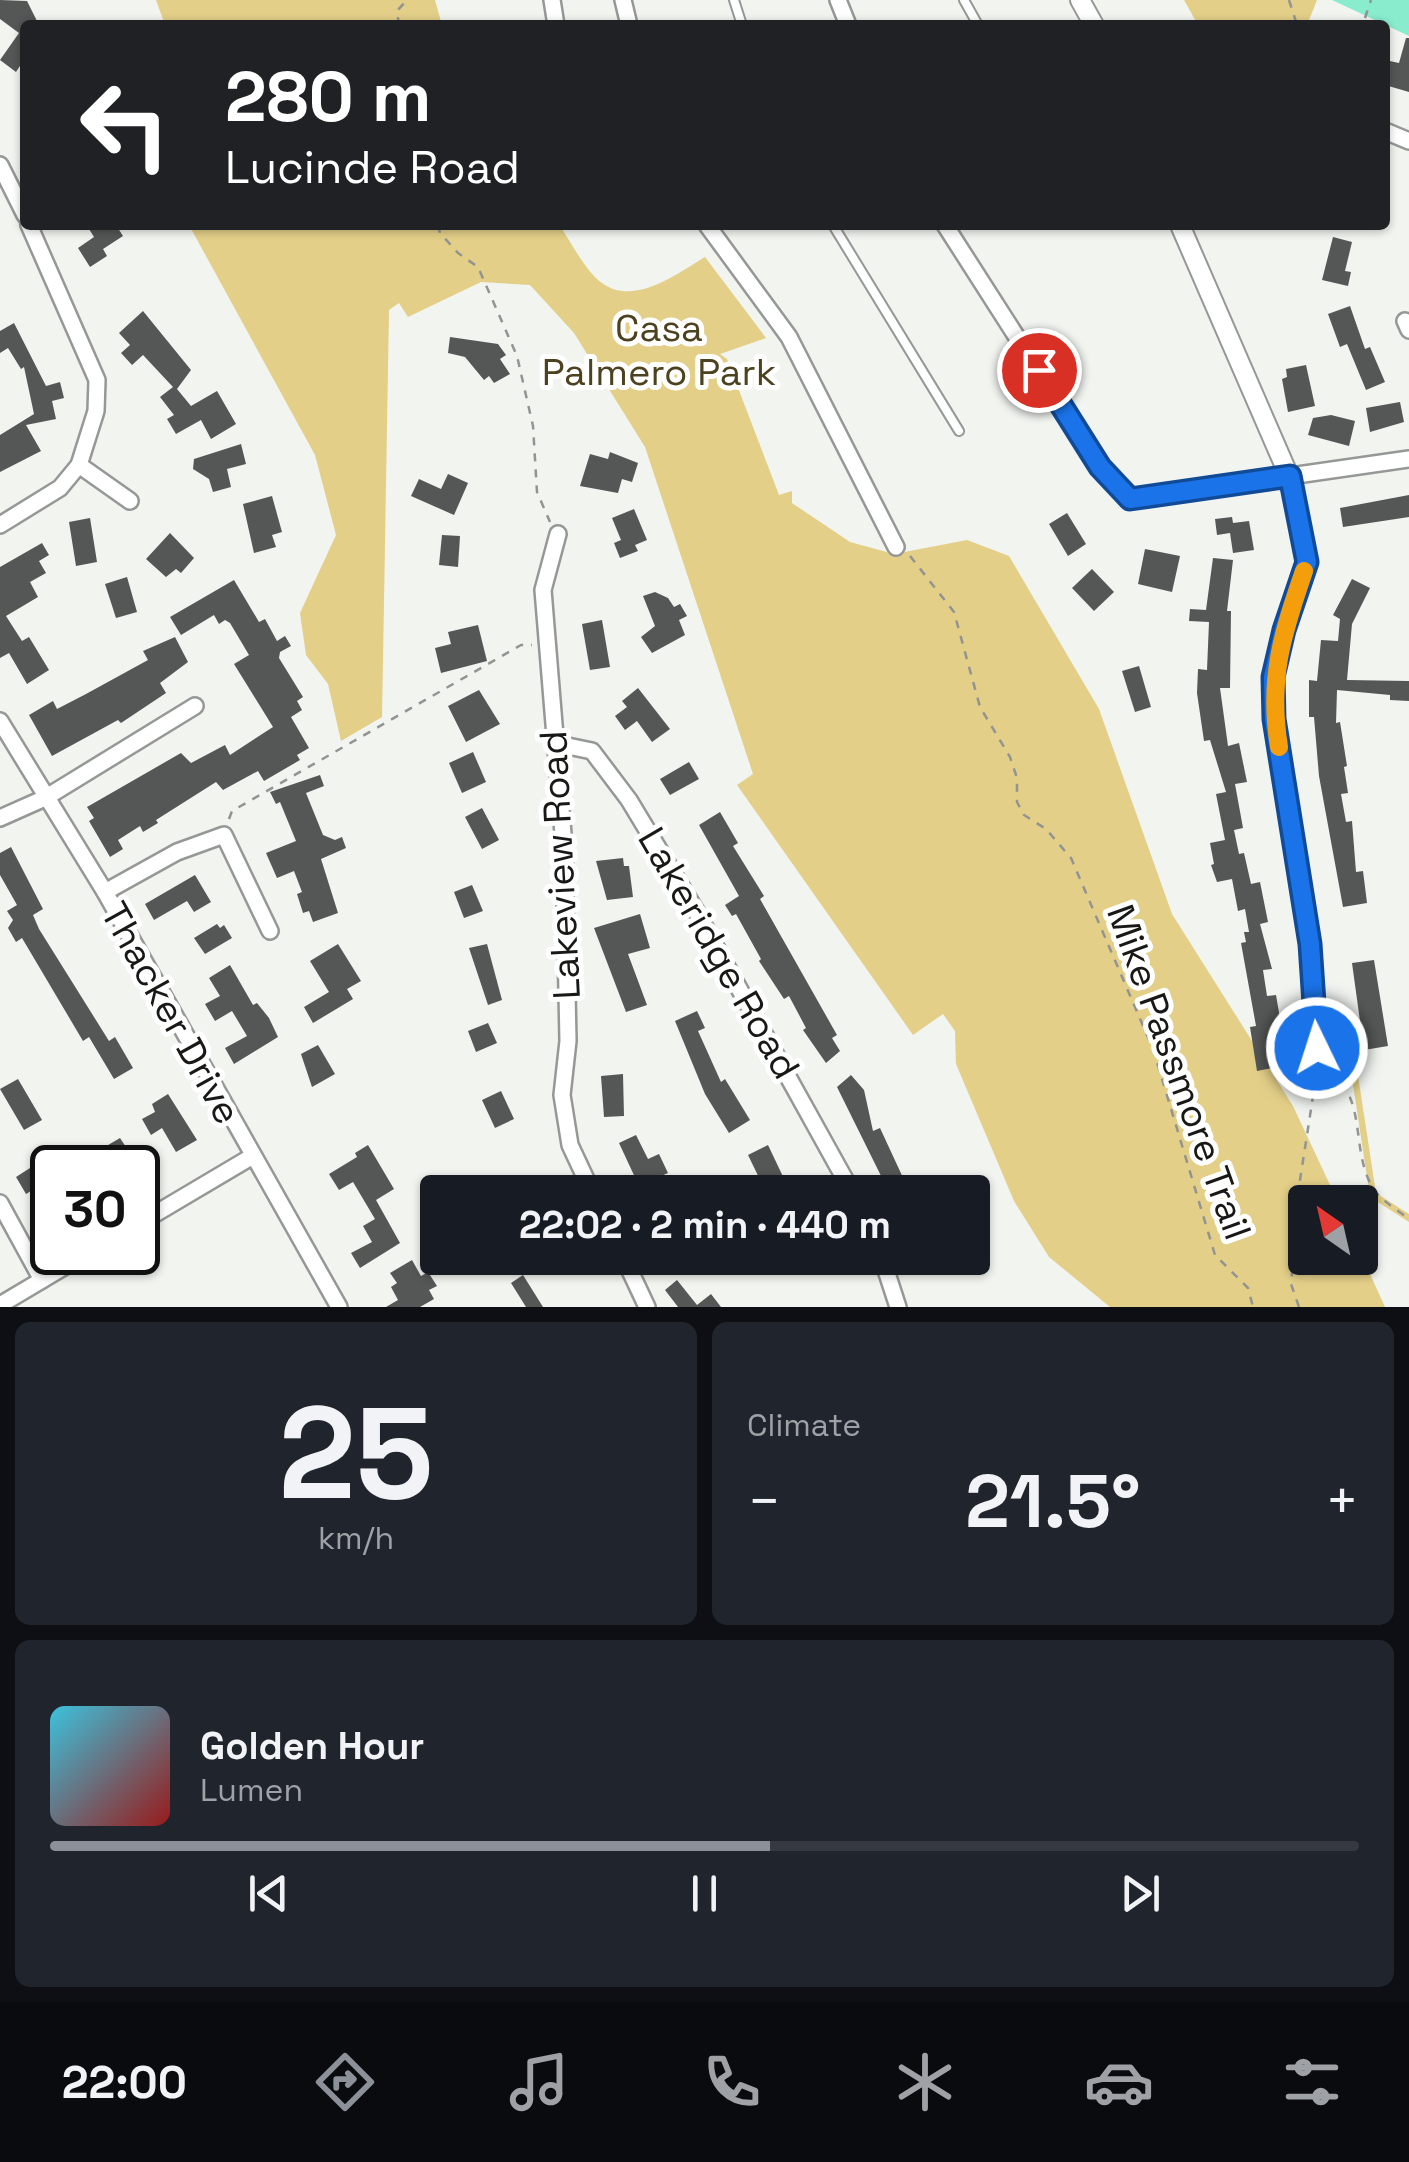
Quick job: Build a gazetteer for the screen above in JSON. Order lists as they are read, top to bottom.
{
  "streets": {
    "street": ["Lakeview Road", "Lakeridge Road", "Thacker Drive"],
    "path": ["Mike Passmore Trail"]
  },
  "crossings": [
    ["Lakeview Road", "Lakeridge Road"]
  ],
  "parks": ["Casa Palmero Park"],
  "north": "top left",
  "page": {
    "turn": ["280 m", "Lucinde Road"],
    "limit": "30",
    "trip": "22:02 · 2 min · 440 m",
    "tile": [
      ["25", "km/h"],
      "Climate"
    ],
    "heat": ["−", "21.5°", "+"],
    "song": ["Golden Hour", "Lumen"],
    "tabs": "22:00"
  }
}
